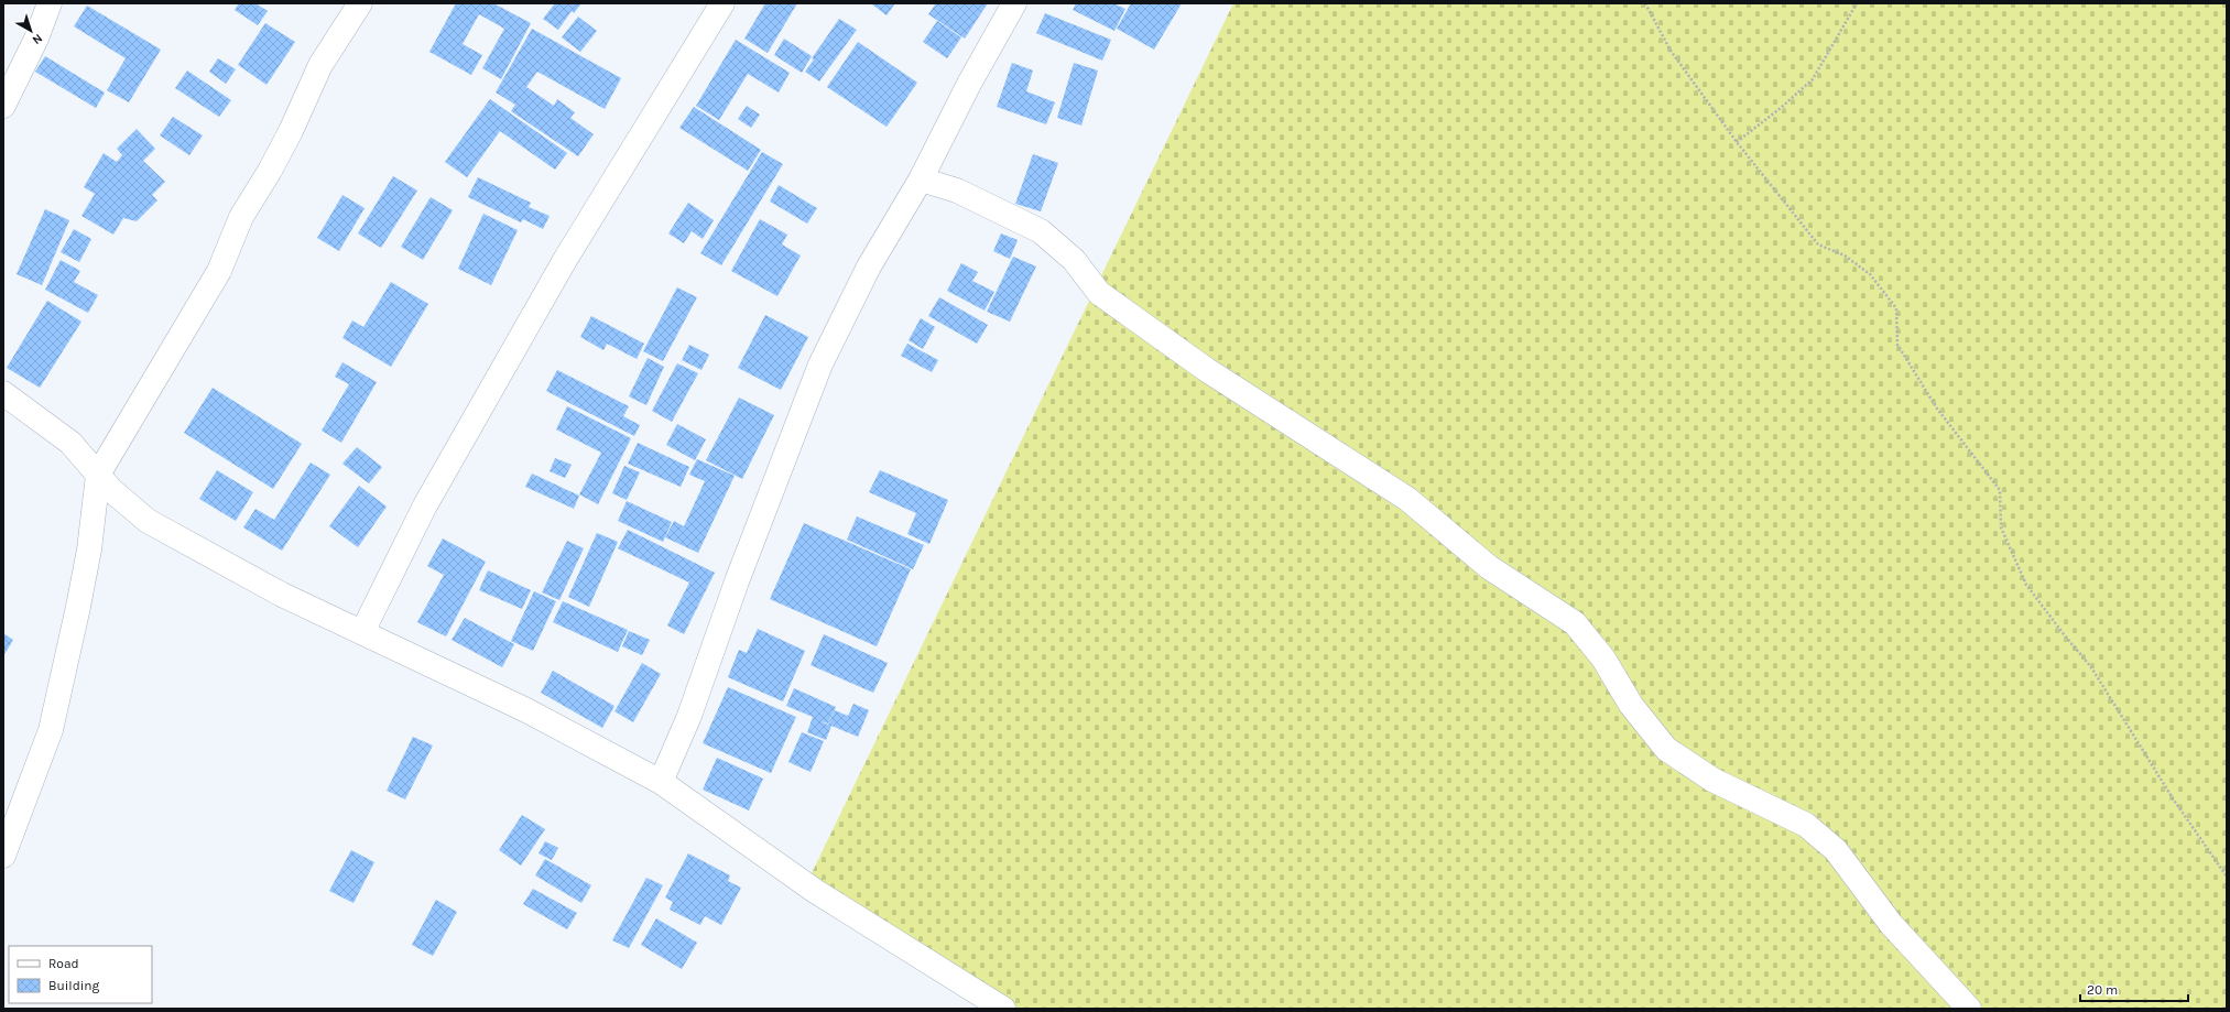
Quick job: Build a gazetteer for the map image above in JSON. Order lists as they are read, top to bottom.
{
  "legend": ["Road", "Building"],
  "scale_bar": "20 m",
  "north": "bottom right"
}
